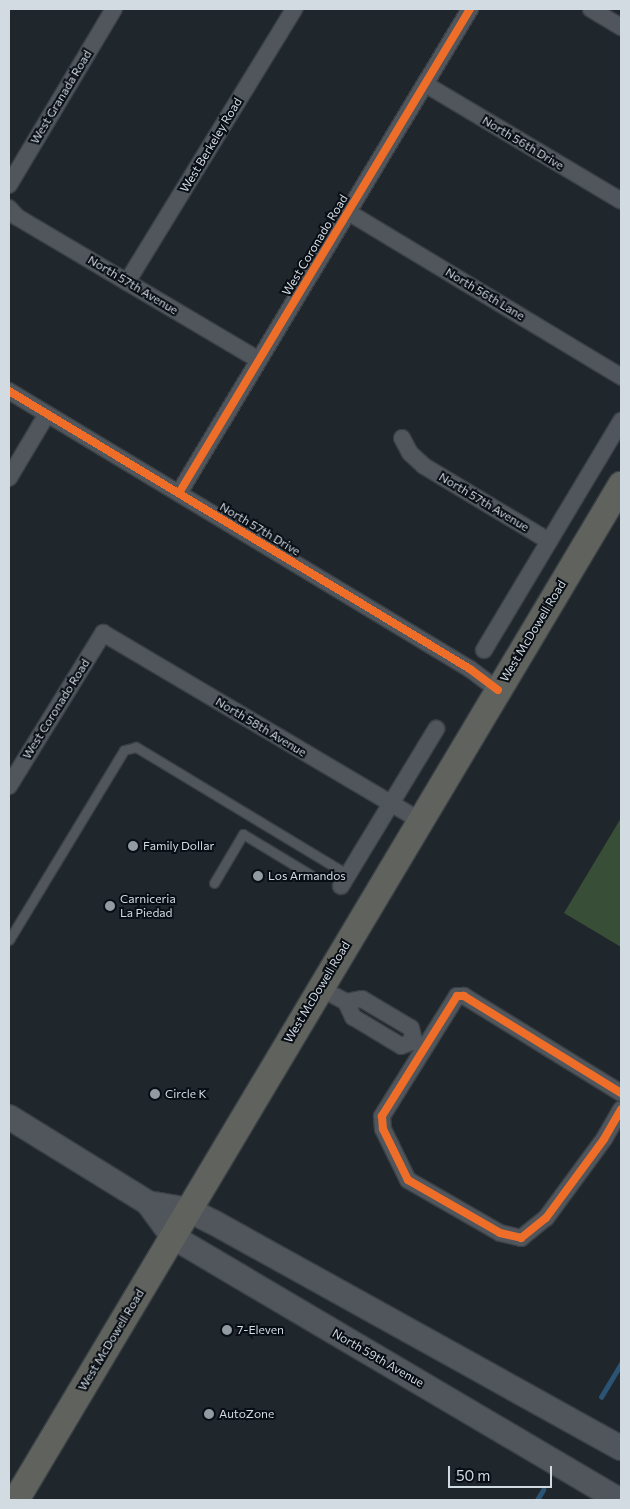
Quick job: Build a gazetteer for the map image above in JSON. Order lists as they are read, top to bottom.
{
  "streets": {
    "main road": ["West McDowell Road", "North 59th Avenue"],
    "street": [
      "West Granada Road",
      "North 56th Drive",
      "West Berkeley Road",
      "West Coronado Road",
      "North 57th Avenue",
      "North 56th Lane",
      "North 57th Drive",
      "North 58th Avenue"
    ]
  },
  "crossings": [
    ["North 56th Drive", "West Coronado Road"],
    ["West Berkeley Road", "North 57th Avenue"],
    ["West Coronado Road", "North 57th Avenue"],
    ["West Coronado Road", "North 56th Lane"],
    ["West Coronado Road", "North 57th Drive"],
    ["West Coronado Road", "North 58th Avenue"],
    ["North 57th Drive", "West McDowell Road"],
    ["West McDowell Road", "North 58th Avenue"],
    ["West McDowell Road", "North 59th Avenue"]
  ],
  "places": [
    "Family Dollar",
    "Los Armandos",
    "Carniceria La Piedad",
    "Circle K",
    "7-Eleven",
    "AutoZone"
  ],
  "scale_bar": "50 m"
}
